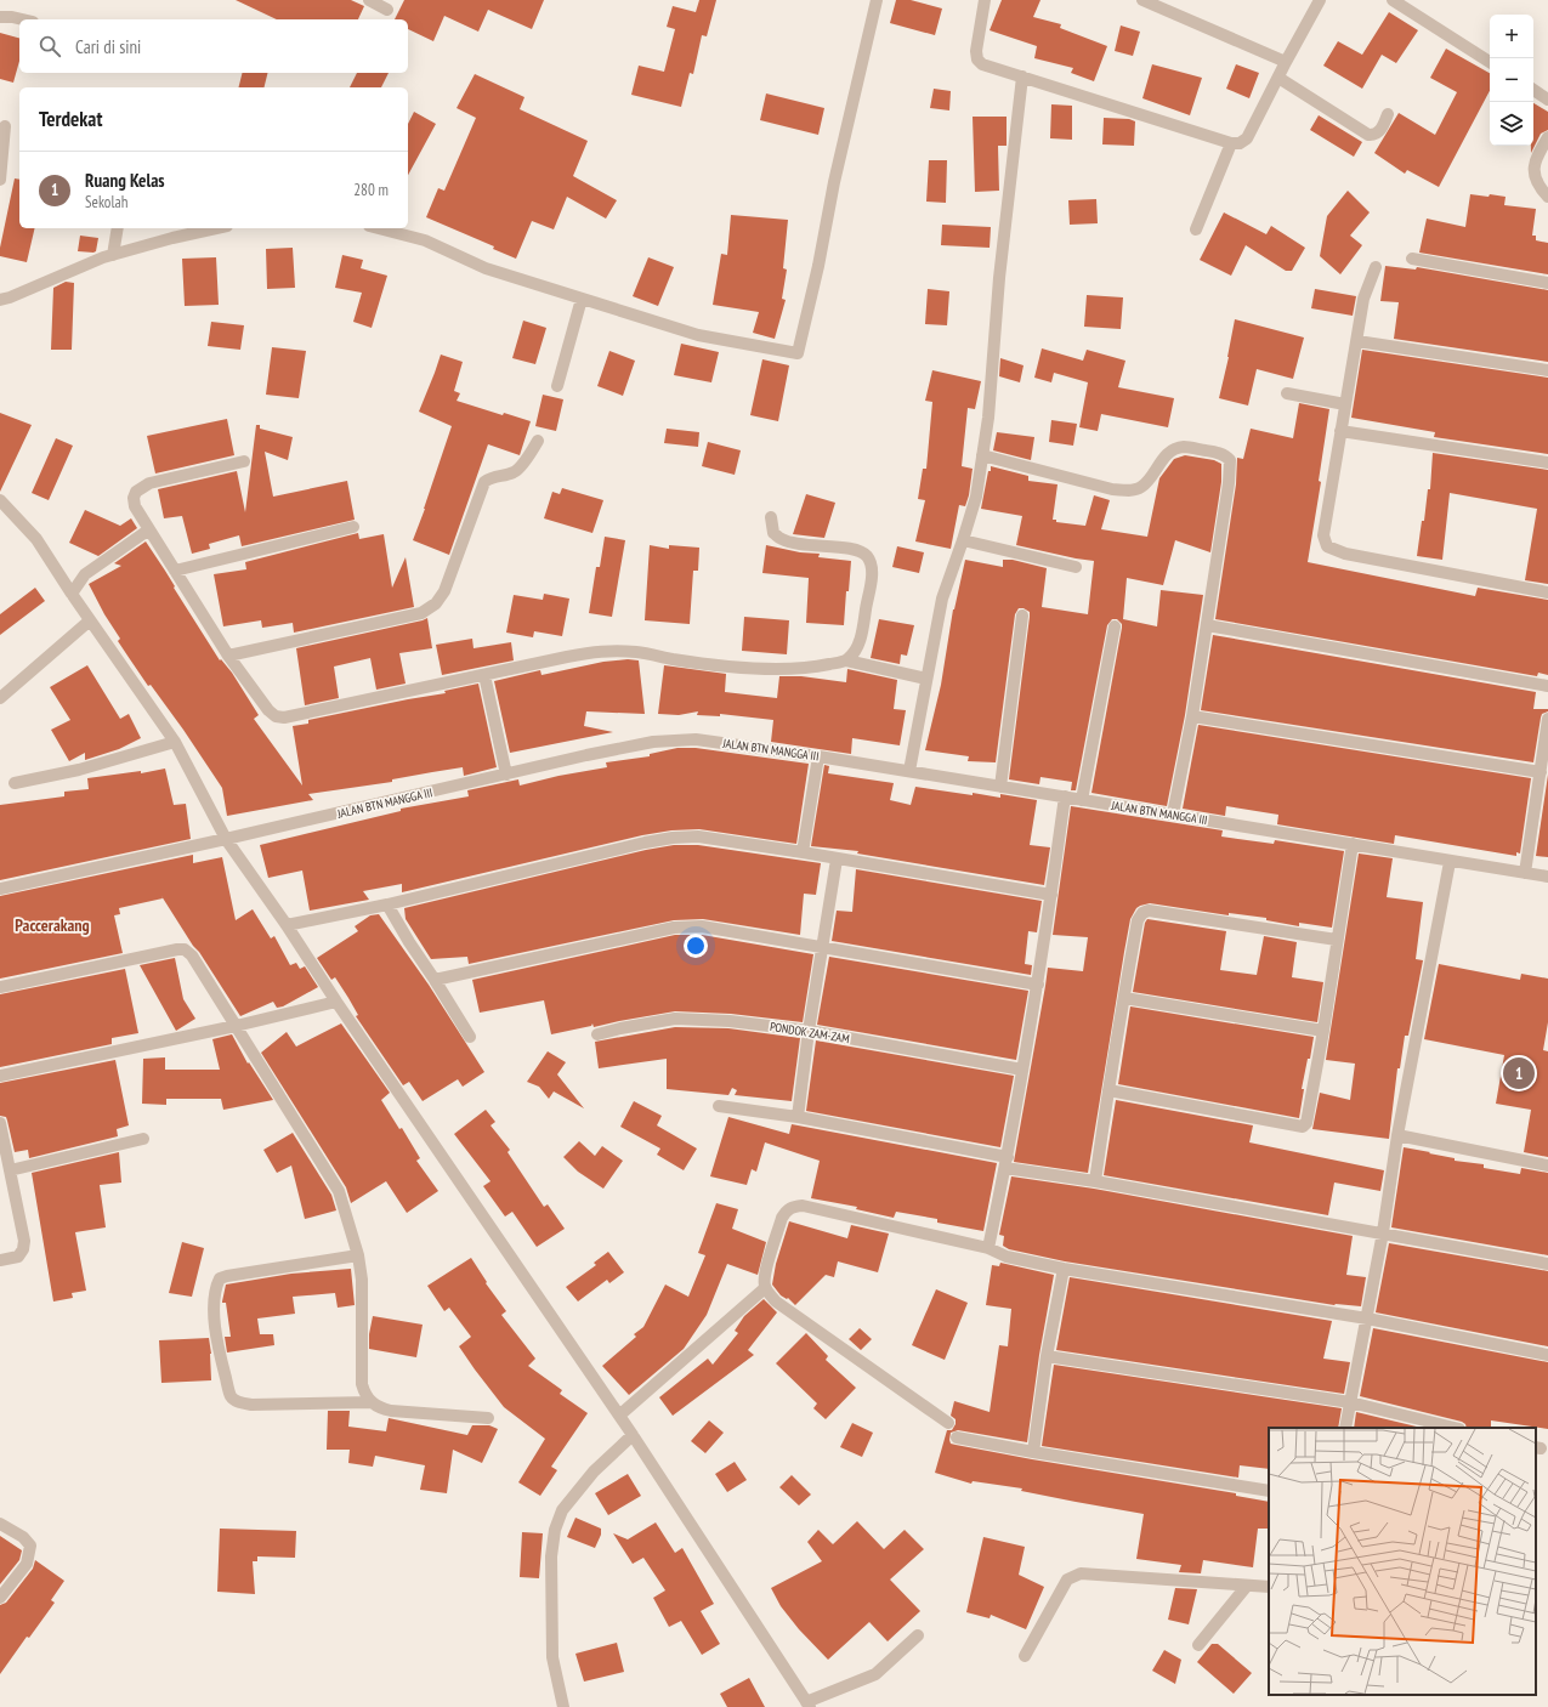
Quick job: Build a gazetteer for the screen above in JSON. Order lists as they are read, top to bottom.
{
  "streets": {
    "street": ["JALAN BTN MANGGA III", "PONDOK ZAM-ZAM"]
  },
  "districts": ["Paccerakang"],
  "page": {
    "map_buttons": ["+", "−"],
    "search": "Cari di sini",
    "heading": "Terdekat",
    "list": [
      {
        "mark": "1",
        "name": "Ruang Kelas",
        "note": "Sekolah",
        "value": "280 m"
      }
    ],
    "pins": "1"
  }
}
